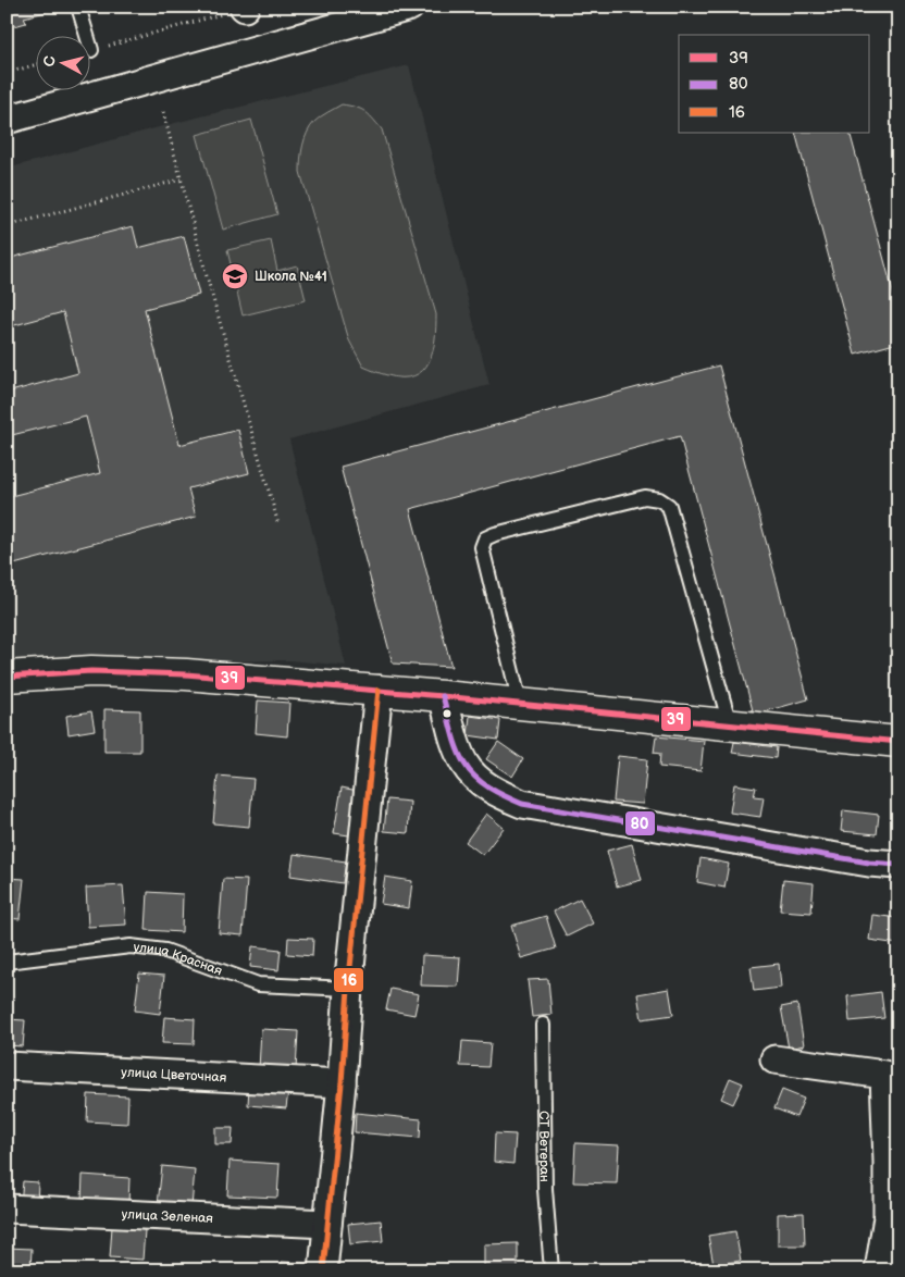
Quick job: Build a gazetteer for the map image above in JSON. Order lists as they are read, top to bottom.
{
  "streets": {
    "street": ["улица Цветочная", "улица Зеленая"],
    "lane": ["улица Красная", "СТ Ветеран"]
  },
  "places": {
    "school or university": ["Школа №41"]
  },
  "lines": ["transit line 39", "transit line 16", "transit line 80"],
  "legend": ["39", "80", "16"],
  "north": "left"
}
